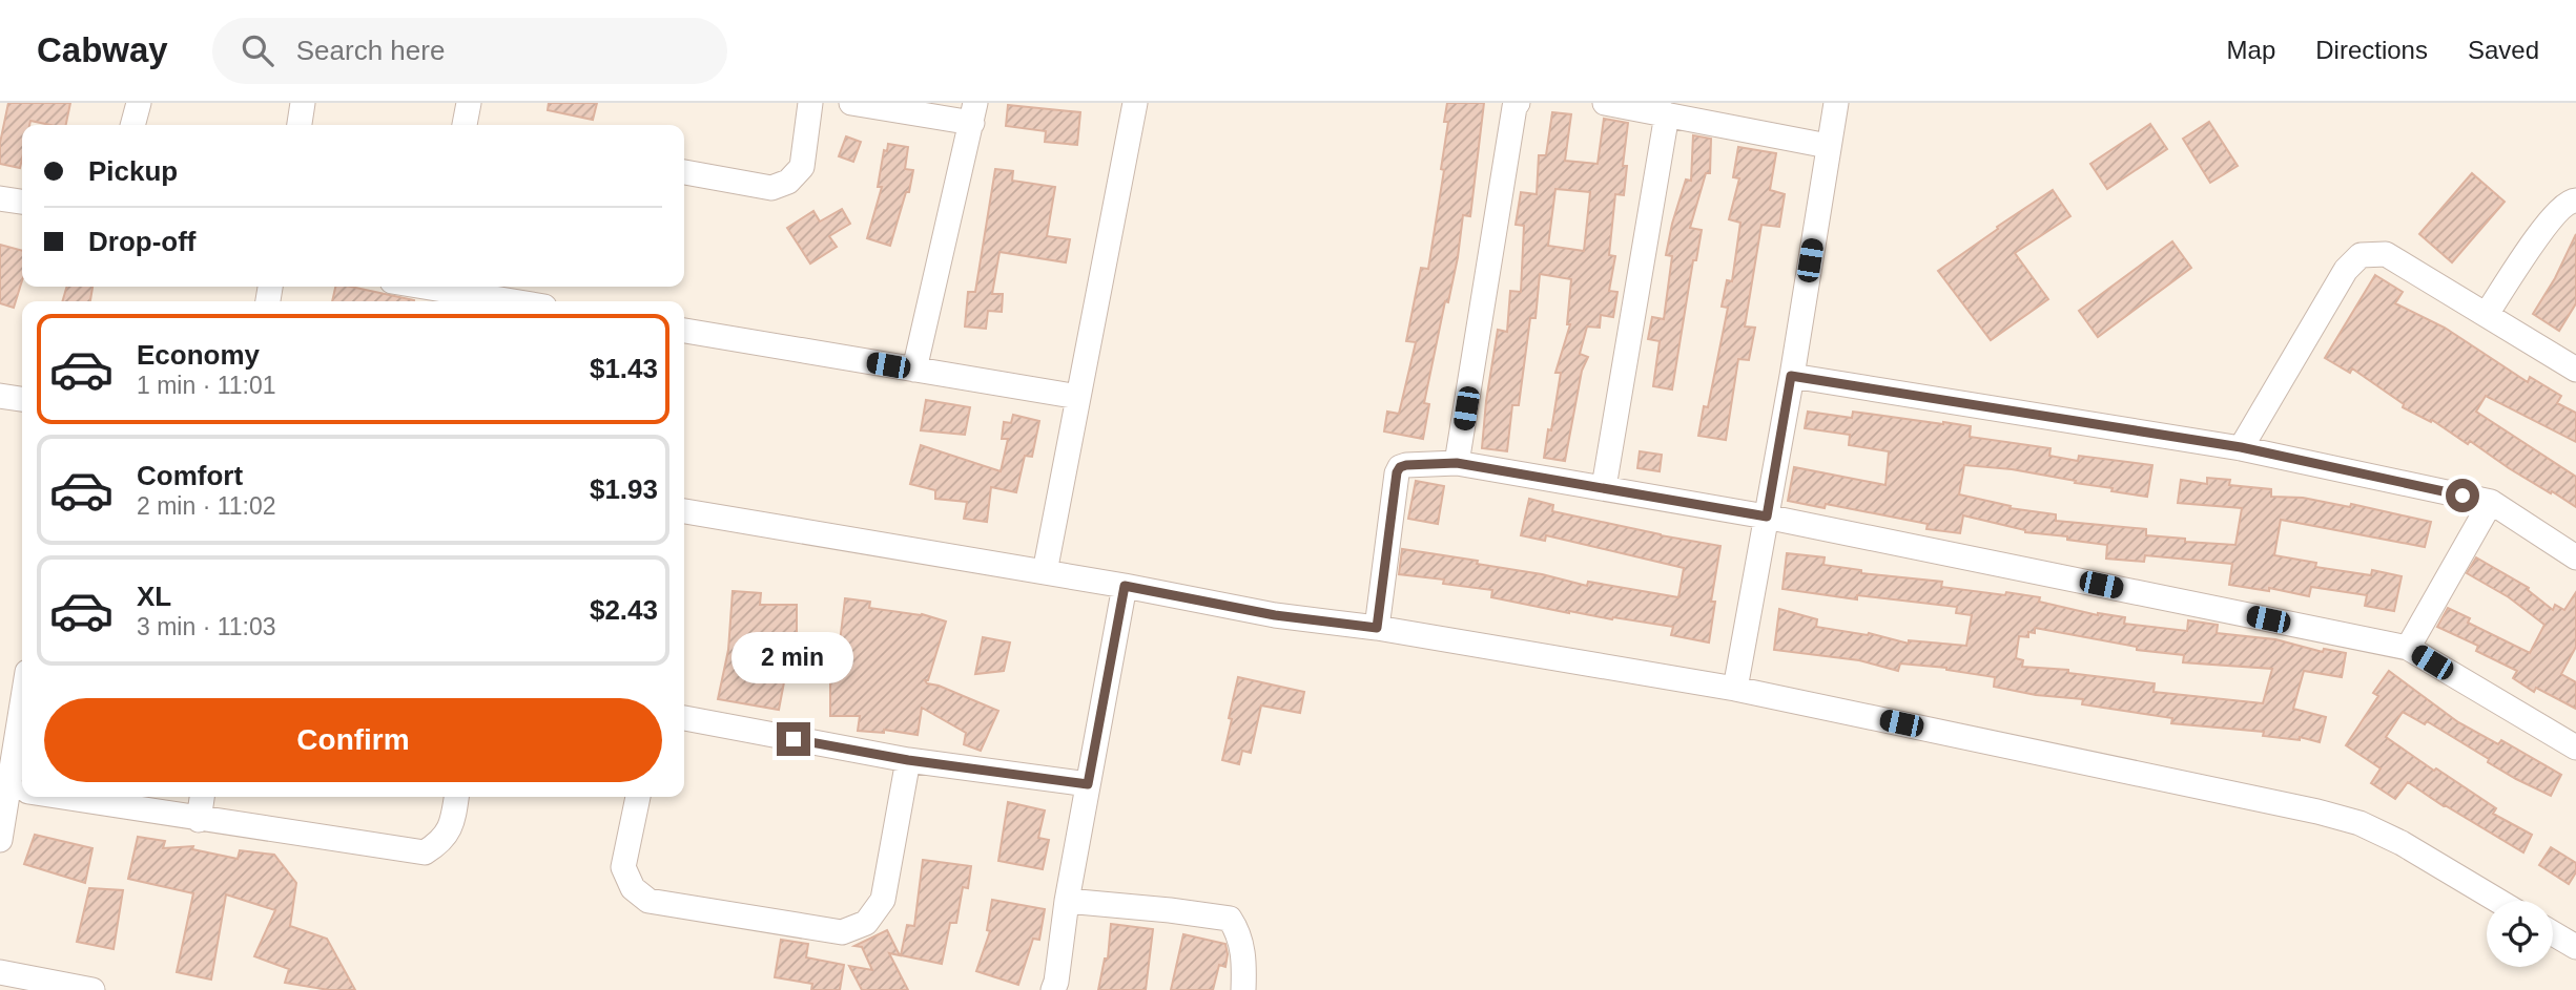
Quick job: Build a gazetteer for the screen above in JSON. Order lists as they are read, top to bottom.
{
  "page": {
    "header": "Cabway",
    "search": "Search here",
    "nav": ["Map", "Directions", "Saved"],
    "banner": ["Pickup", "Drop-off"],
    "list": [
      {
        "name": "Economy",
        "note": "1 min · 11:01",
        "value": "$1.43"
      },
      {
        "name": "Comfort",
        "note": "2 min · 11:02",
        "value": "$1.93"
      },
      {
        "name": "XL",
        "note": "3 min · 11:03",
        "value": "$2.43"
      }
    ],
    "bubble": "2 min",
    "buttons": "Confirm"
  }
}
